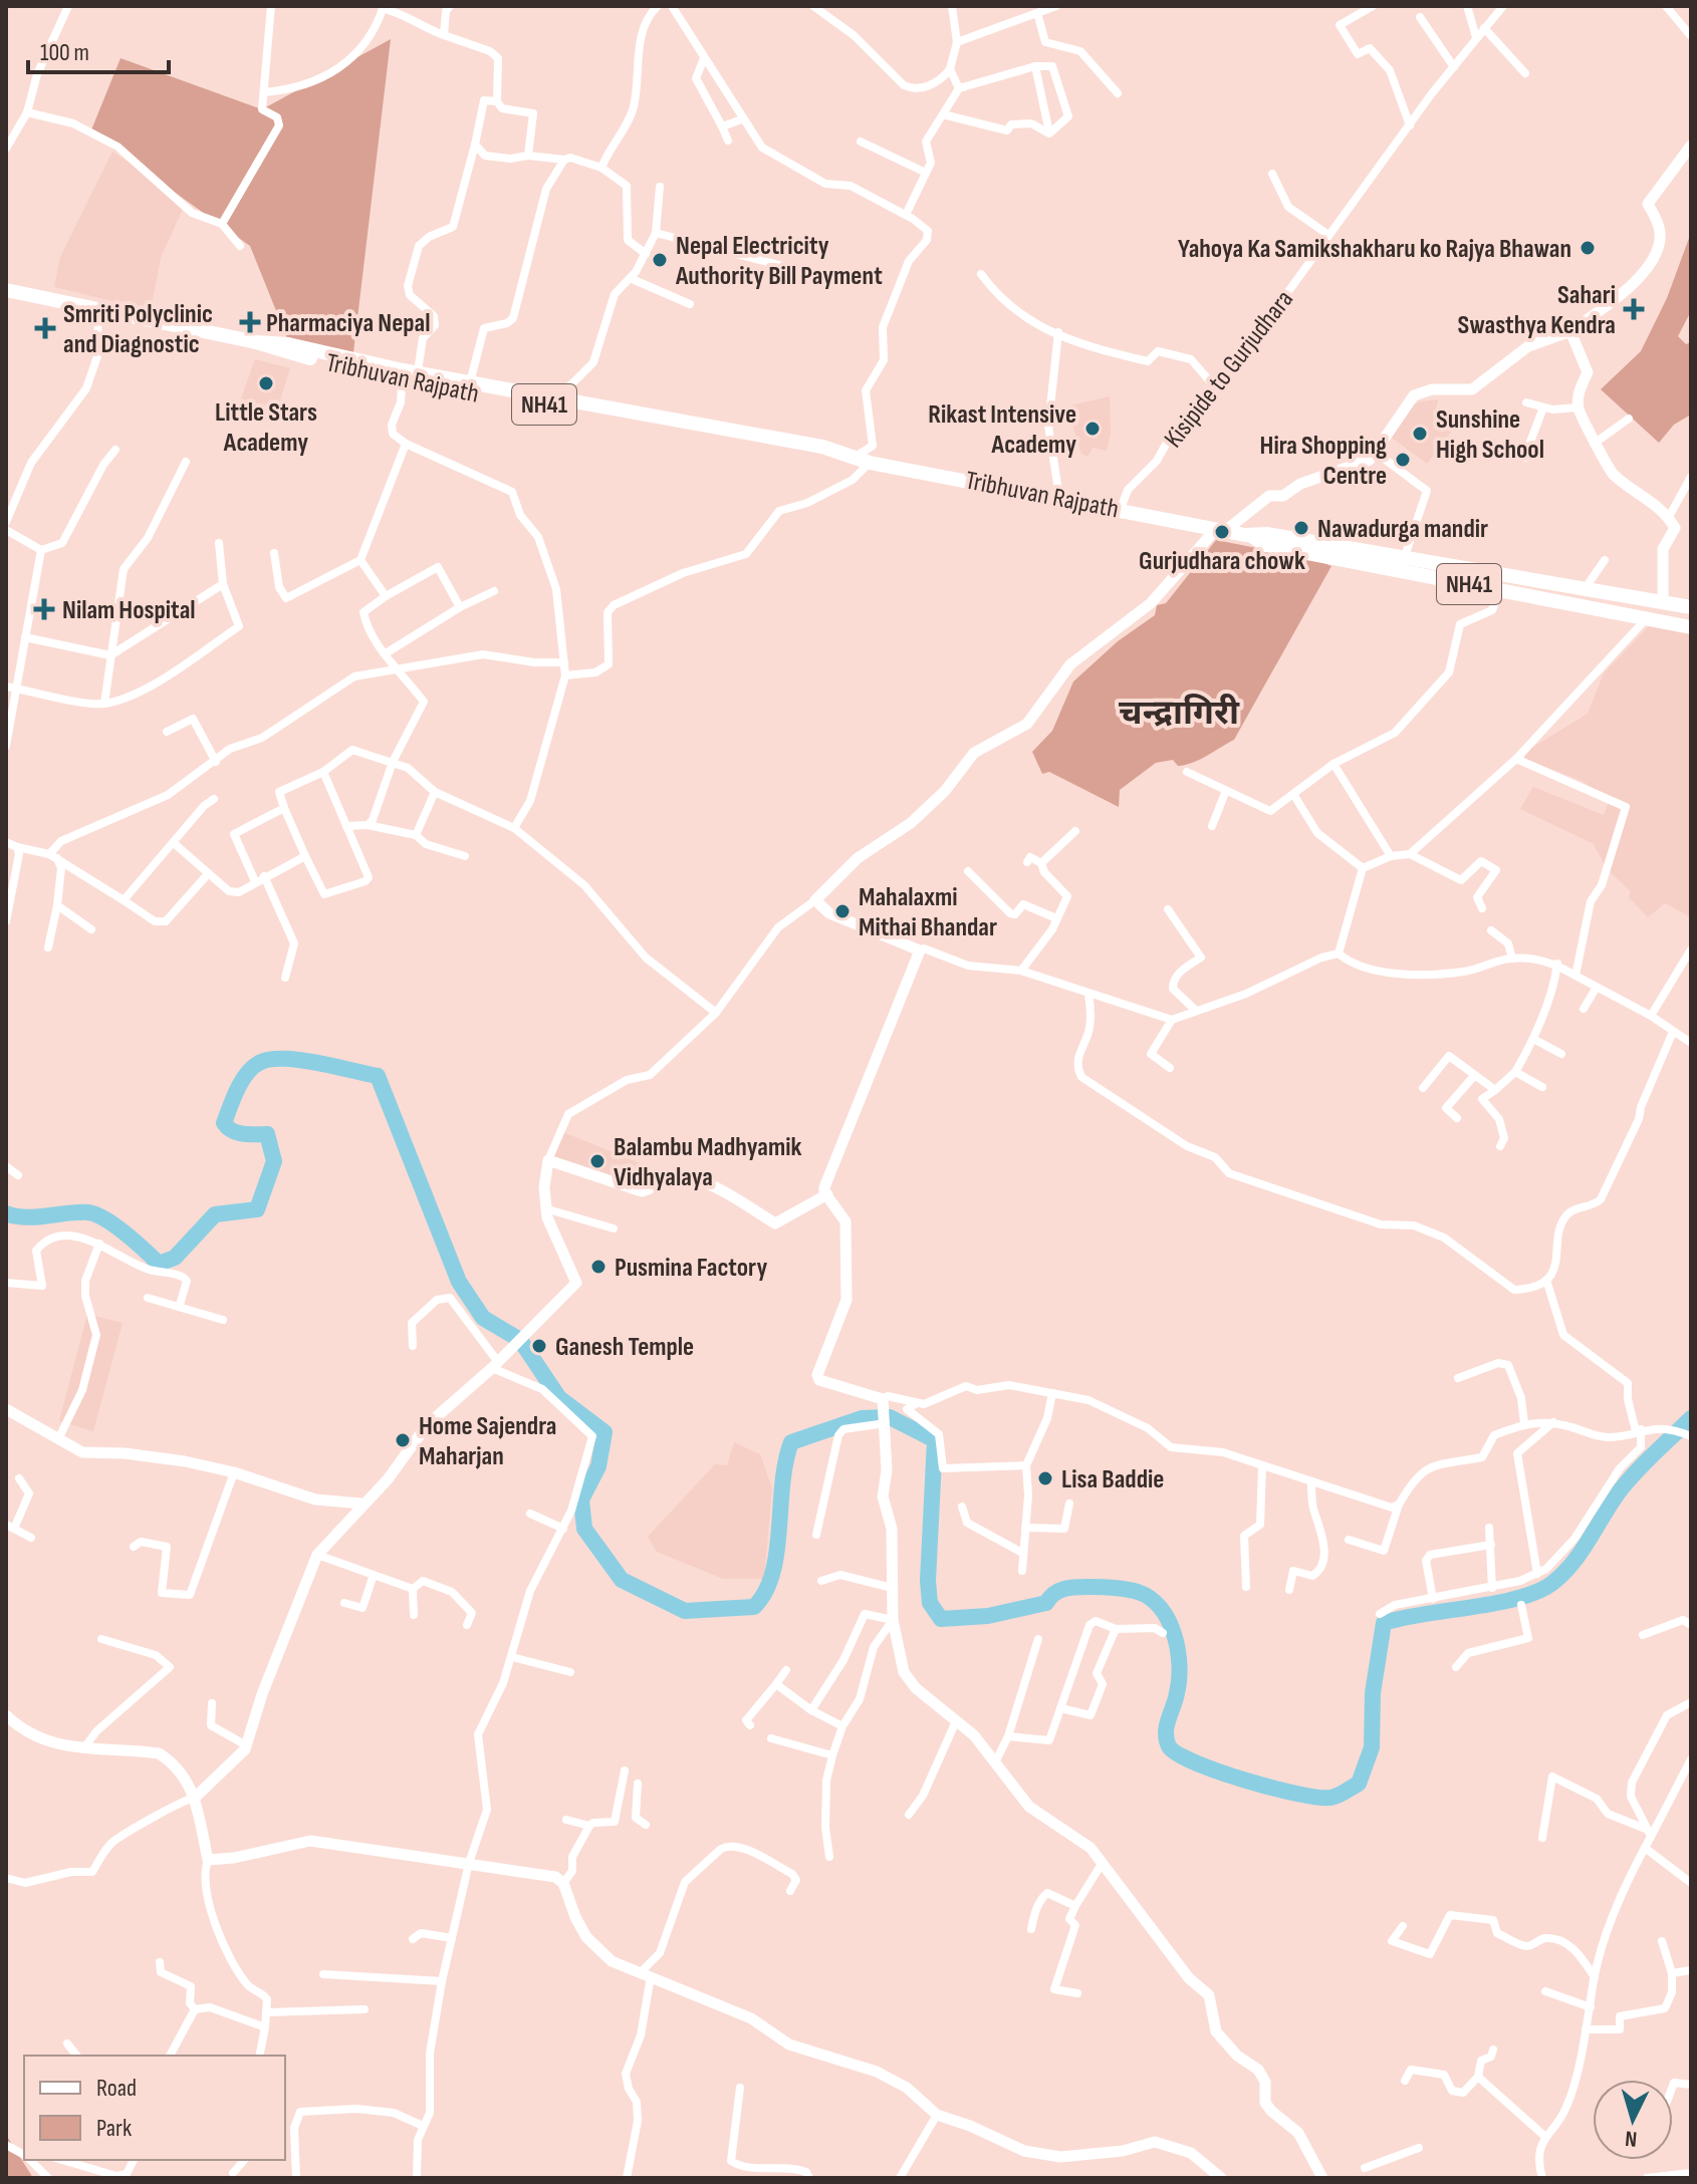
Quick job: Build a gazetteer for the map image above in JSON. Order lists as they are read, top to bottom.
{
  "streets": {
    "highway": ["Tribhuvan Rajpath", "NH41"],
    "street": ["Kisipide to Gurjudhara"]
  },
  "crossings": [
    ["Kisipide to Gurjudhara", "Tribhuvan Rajpath"]
  ],
  "districts": ["चन्द्रागिरी"],
  "places": {
    "other": [
      "Yahoya Ka Samikshakharu ko Rajya Bhawan",
      "Nepal Electricity Authority Bill Payment",
      "Little Stars Academy",
      "Rikast Intensive Academy",
      "Sunshine High School",
      "Hira Shopping Centre",
      "Nawadurga mandir",
      "Gurjudhara chowk",
      "Mahalaxmi Mithai Bhandar",
      "Balambu Madhyamik Vidhyalaya",
      "Pusmina Factory",
      "Ganesh Temple",
      "Home Sajendra Maharjan",
      "Lisa Baddie"
    ],
    "health": [
      "Sahari Swasthya Kendra",
      "Pharmaciya Nepal",
      "Smriti Polyclinic and Diagnostic",
      "Nilam Hospital"
    ]
  },
  "legend": ["Road", "Park"],
  "scale_bar": "100 m",
  "north": "bottom"
}
